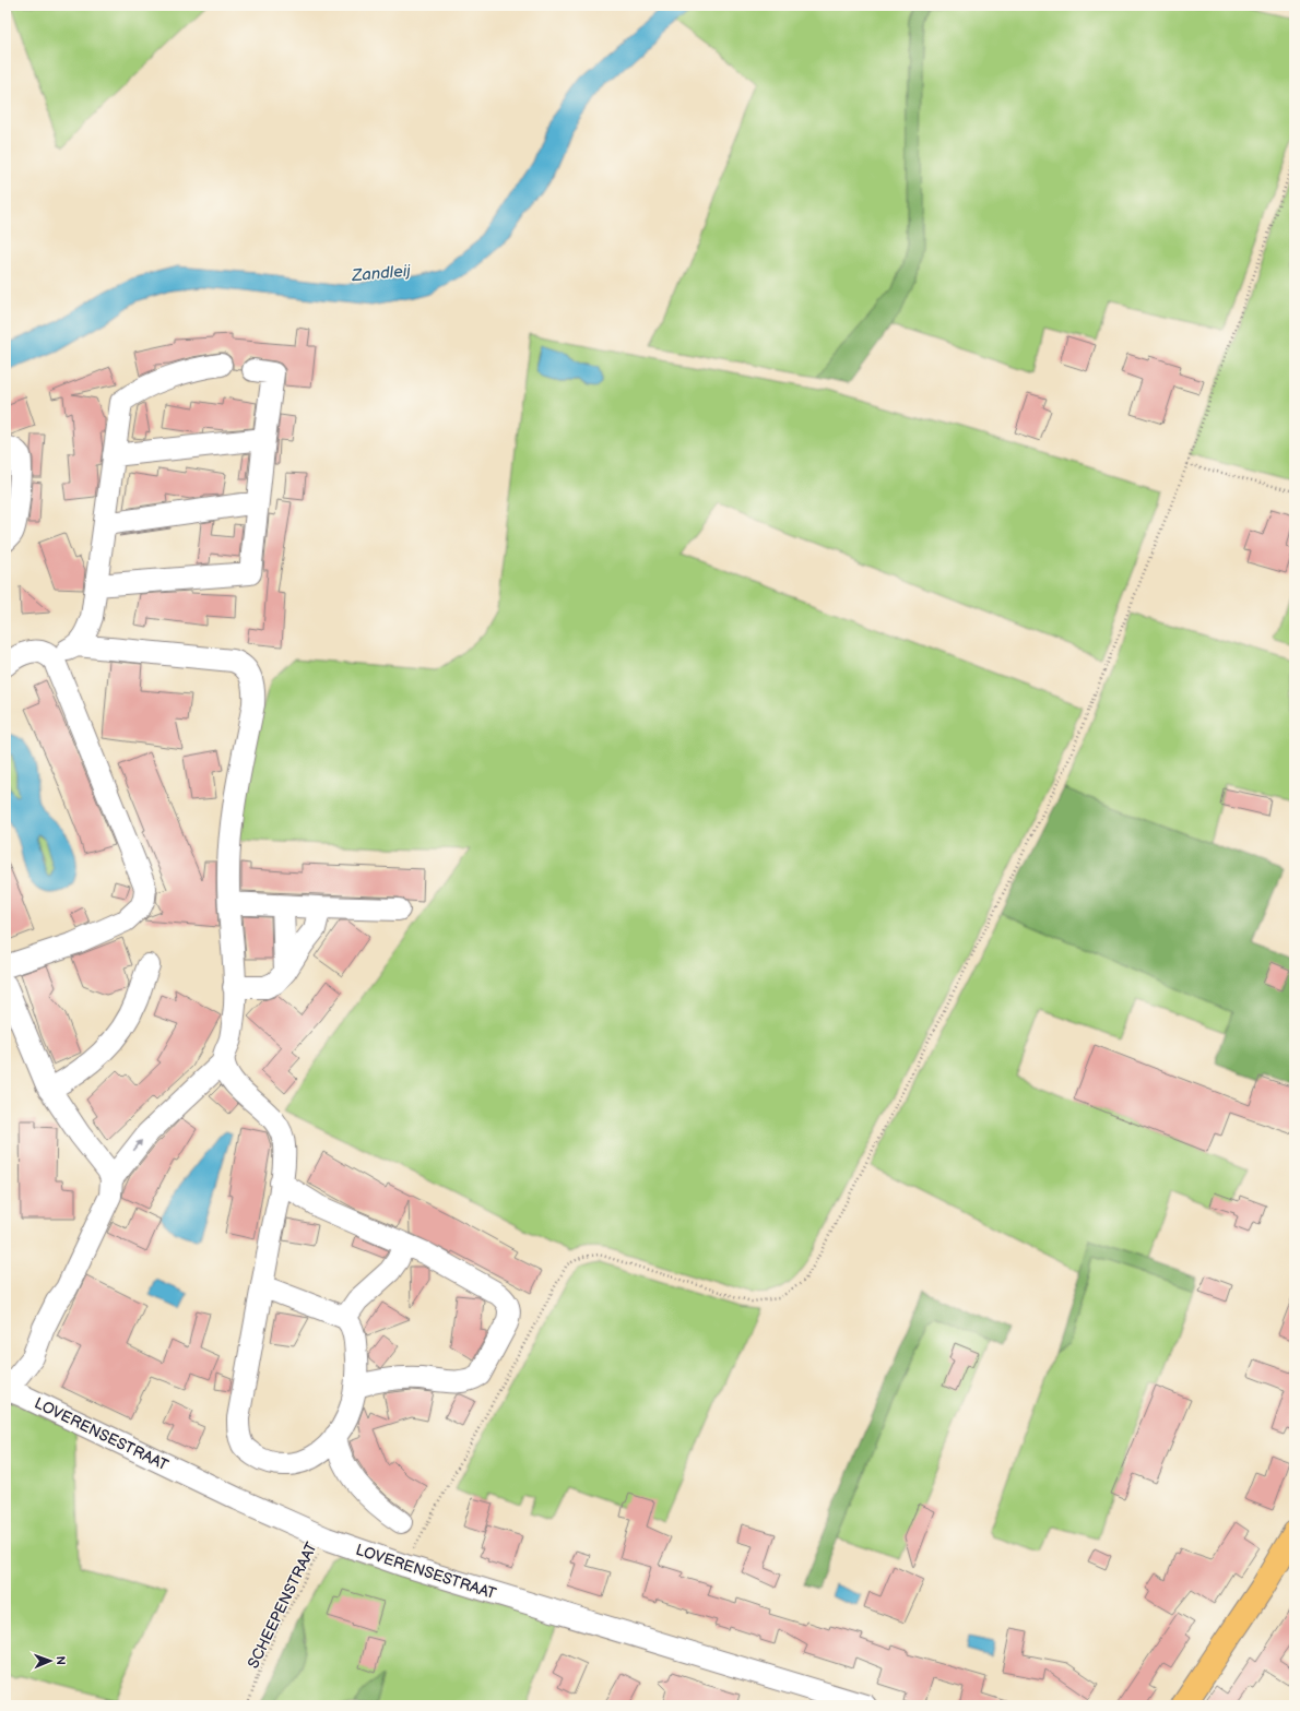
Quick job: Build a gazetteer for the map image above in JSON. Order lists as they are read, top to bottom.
{
  "streets": {
    "street": ["LOVERENSESTRAAT"],
    "path": ["SCHEEPENSTRAAT"]
  },
  "crossings": [
    ["LOVERENSESTRAAT", "SCHEEPENSTRAAT"]
  ],
  "water": ["Zandleij"],
  "north": "right"
}
